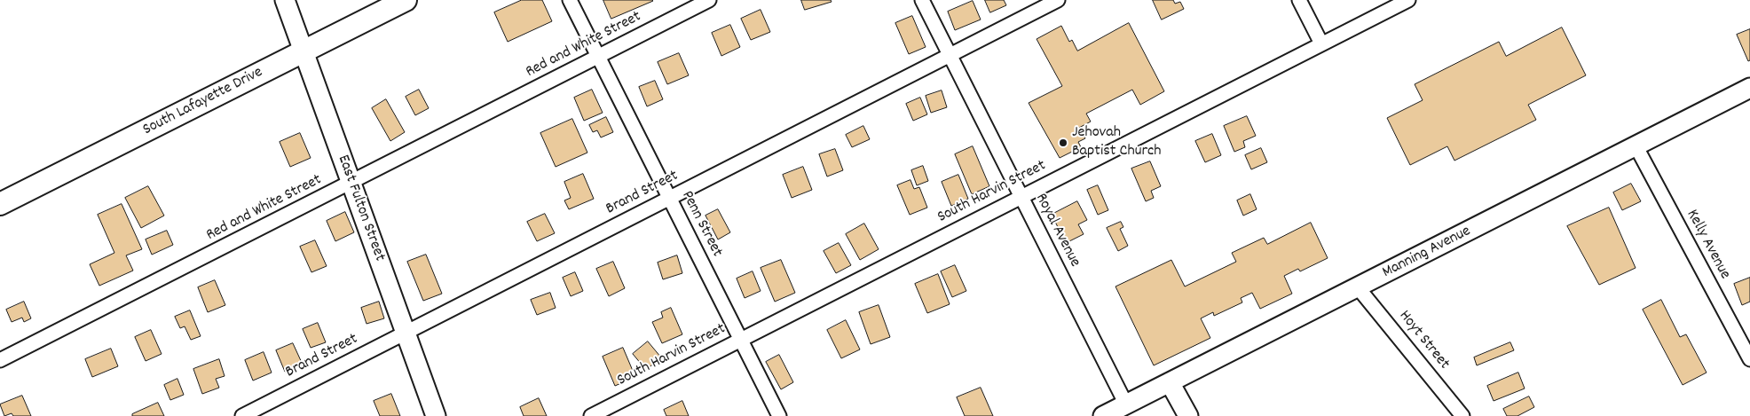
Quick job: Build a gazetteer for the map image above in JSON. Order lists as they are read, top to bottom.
{
  "streets": {
    "main road": ["South Lafayette Drive", "East Fulton Street", "Manning Avenue"],
    "street": [
      "Red and White Street",
      "South Harvin Street",
      "Brand Street",
      "Penn Street",
      "Royal Avenue",
      "Kelly Avenue",
      "Hoyt Street"
    ]
  },
  "crossings": [
    ["Red and White Street", "East Fulton Street"],
    ["Red and White Street", "Penn Street"],
    ["South Lafayette Drive", "East Fulton Street"],
    ["South Harvin Street", "Penn Street"],
    ["South Harvin Street", "Royal Avenue"],
    ["Brand Street", "East Fulton Street"],
    ["Brand Street", "Penn Street"],
    ["Brand Street", "Royal Avenue"],
    ["Royal Avenue", "Manning Avenue"],
    ["Kelly Avenue", "Manning Avenue"],
    ["Manning Avenue", "Hoyt Street"]
  ],
  "places": ["Jehovah Baptist Church"]
}
